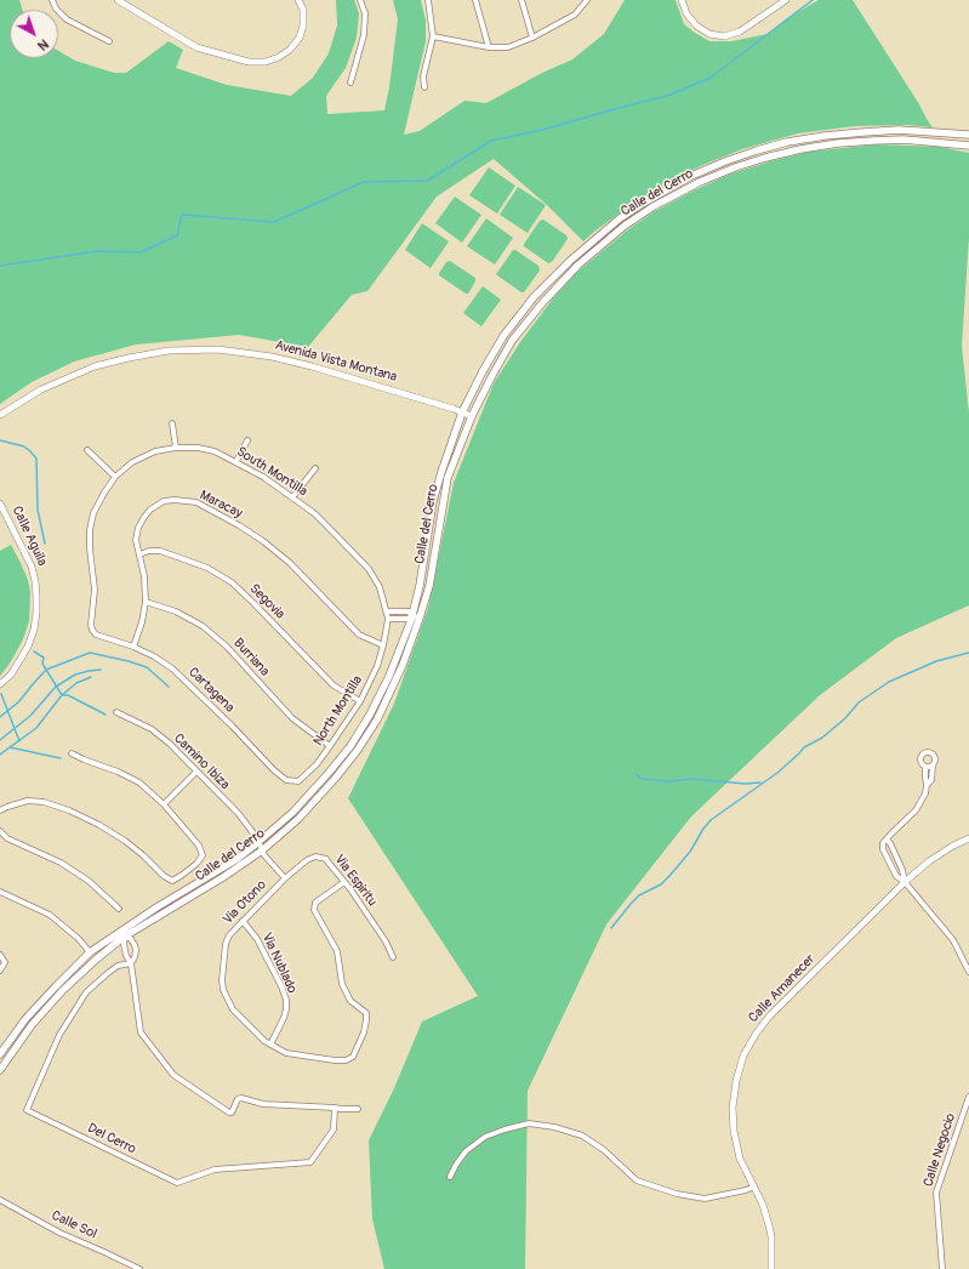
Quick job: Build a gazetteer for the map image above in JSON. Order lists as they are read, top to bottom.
{
  "streets": {
    "main road": ["Calle del Cerro"],
    "street": [
      "Avenida Vista Montana",
      "South Montilla",
      "Maracay",
      "Calle Aguila",
      "Segovia",
      "Burriana",
      "Cartagena",
      "North Montilla",
      "Camino Ibiza",
      "Via Espiritu",
      "Via Otono",
      "Via Nublado",
      "Calle Amanecer",
      "Del Cerro",
      "Calle Negocio",
      "Calle Sol"
    ]
  },
  "crossings": [
    ["Calle del Cerro", "Avenida Vista Montana"],
    ["Calle del Cerro", "Camino Ibiza"],
    ["South Montilla", "Cartagena"],
    ["South Montilla", "North Montilla"],
    ["Maracay", "Segovia"],
    ["Maracay", "Burriana"],
    ["Maracay", "Cartagena"],
    ["Maracay", "North Montilla"],
    ["Segovia", "North Montilla"],
    ["Burriana", "North Montilla"],
    ["Cartagena", "North Montilla"],
    ["Via Espiritu", "Via Otono"],
    ["Via Otono", "Via Nublado"]
  ],
  "north": "bottom right"
}
